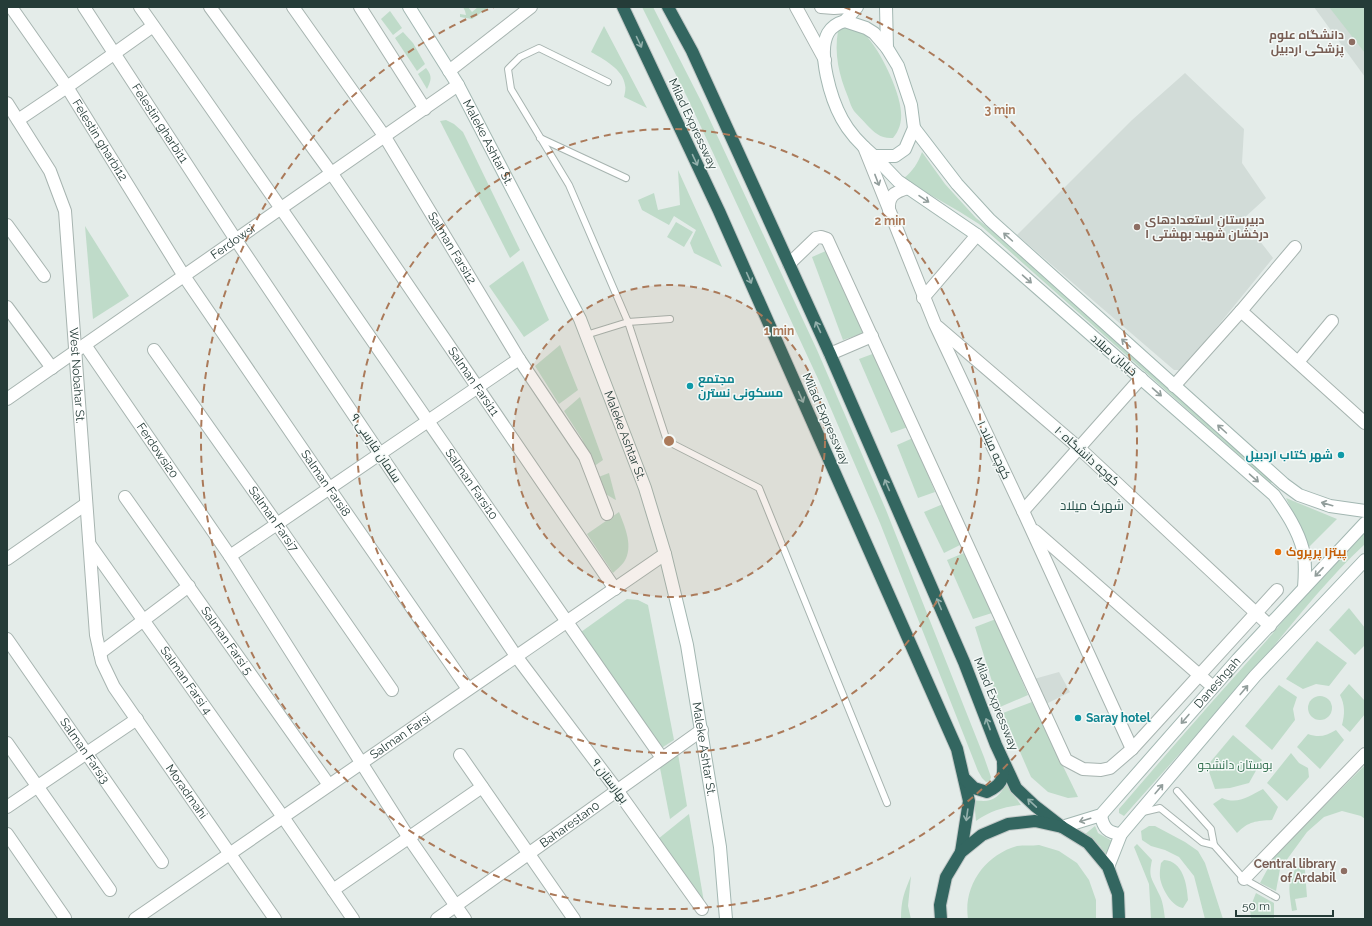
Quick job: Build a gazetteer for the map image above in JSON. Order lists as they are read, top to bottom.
{
  "streets": {
    "highway": ["Milad Expressway"],
    "street": [
      "Felestin gharbi11",
      "Felestin gharbi12",
      "Maleke Ashtar St.",
      "Ferdowsi",
      "Salman Farsi12",
      "خیابان میلاد",
      "West Nobahar St.",
      "Salman Farsi11",
      "سلمان فارسی ۹",
      "کوچه میلاد ۱",
      "Ferdowsi20",
      "کوچه دانشگاه ۱۰",
      "Salman Farsi8",
      "Salman Farsi10",
      "Salman Farsi7",
      "Salman Farsi 5",
      "Salman Farsi 4",
      "Daneshgah",
      "Salman Farsi",
      "Salman Farsi3",
      "بهارستان ۹",
      "Moradmahi",
      "Baharestan0"
    ]
  },
  "crossings": [
    ["Felestin gharbi11", "Ferdowsi"],
    ["Felestin gharbi11", "سلمان فارسی ۹"],
    ["Felestin gharbi12", "Ferdowsi"],
    ["Felestin gharbi12", "Salman Farsi8"],
    ["Maleke Ashtar St.", "Ferdowsi"],
    ["Maleke Ashtar St.", "Salman Farsi"],
    ["Maleke Ashtar St.", "Baharestan0"],
    ["Ferdowsi", "Salman Farsi12"],
    ["Ferdowsi", "West Nobahar St."],
    ["Ferdowsi", "Salman Farsi11"],
    ["Ferdowsi", "سلمان فارسی ۹"],
    ["Ferdowsi", "Ferdowsi20"],
    ["Ferdowsi", "Salman Farsi8"],
    ["Ferdowsi", "Salman Farsi10"],
    ["خیابان میلاد", "کوچه میلاد ۱"],
    ["خیابان میلاد", "Daneshgah"],
    ["West Nobahar St.", "Salman Farsi 4"],
    ["West Nobahar St.", "Moradmahi"],
    ["Salman Farsi11", "Salman Farsi"],
    ["سلمان فارسی ۹", "Salman Farsi"],
    ["سلمان فارسی ۹", "بهارستان ۹"],
    ["کوچه میلاد ۱", "کوچه دانشگاه ۱۰"],
    ["Ferdowsi20", "Salman Farsi"],
    ["Ferdowsi20", "Baharestan0"],
    ["کوچه دانشگاه ۱۰", "Daneshgah"],
    ["Salman Farsi8", "Salman Farsi"],
    ["Salman Farsi10", "Salman Farsi"],
    ["Salman Farsi10", "Baharestan0"],
    ["Salman Farsi 5", "Salman Farsi"],
    ["Salman Farsi 4", "Salman Farsi"],
    ["Salman Farsi", "بهارستان ۹"],
    ["Salman Farsi", "Moradmahi"],
    ["بهارستان ۹", "Baharestan0"]
  ],
  "districts": ["شهرک میلاد"],
  "parks": ["بوستان دانشجو"],
  "places": [
    "دانشگاه علوم پزشکی اردبیل",
    "دبیرستان استعدادهای درخشان شهید بهشتی ۱",
    "مجتمع مسکونی نسترن",
    "شهر کتاب اردبیل",
    "پیتزا پرپروک",
    "Saray hotel",
    "Central library of Ardabil"
  ],
  "scale_bar": "50 m",
  "rings": ["3 min", "2 min", "1 min"]
}
